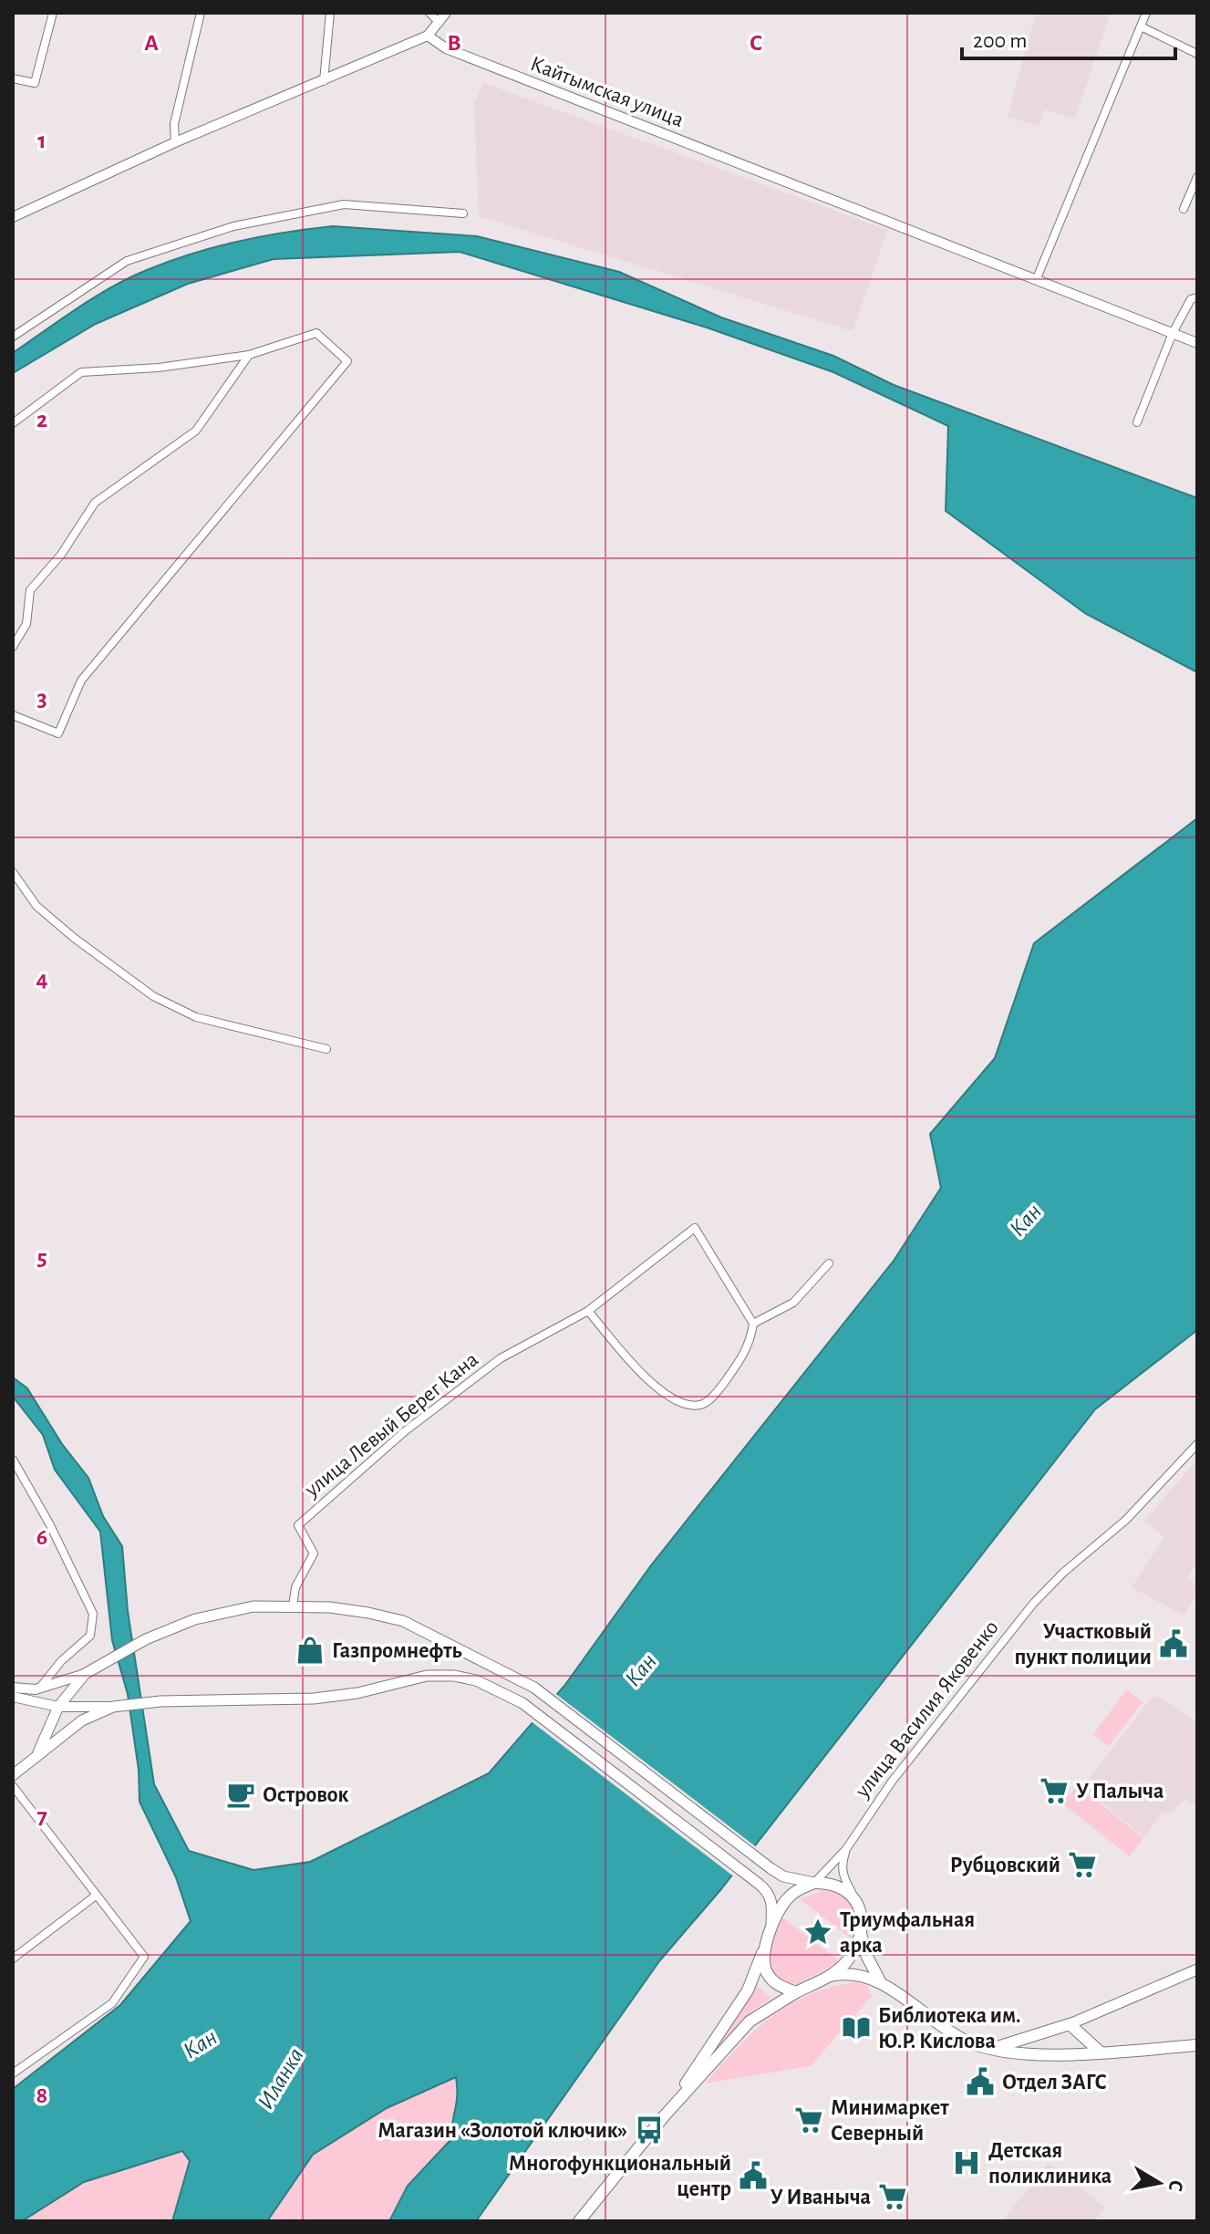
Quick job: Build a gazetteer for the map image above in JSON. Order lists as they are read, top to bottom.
{
  "streets": {
    "street": ["Кайтымская улица", "улица Левый Берег Кана", "улица Василия Яковенко"]
  },
  "water": ["Кан", "Иланка"],
  "places": {
    "public building": ["Участковый пункт полиции", "Отдел ЗАГС", "Многофункциональный центр"],
    "shop": ["Газпромнефть"],
    "supermarket": [
      "У Палыча",
      "Рубцовский",
      "Минимаркет Северный",
      "У Иваныча"
    ],
    "cafe": ["Островок"],
    "place": ["Триумфальная арка"],
    "library": ["Библиотека им. Ю.Р. Кислова"],
    "bus stop": ["Магазин «Золотой ключик»"],
    "hospital": ["Детская поликлиника"]
  },
  "scale_bar": "200 m",
  "north": "right",
  "grid": {
    "columns": ["A", "B", "C"],
    "rows": [
      "1",
      "2",
      "3",
      "4",
      "5",
      "6",
      "7",
      "8"
    ]
  }
}
